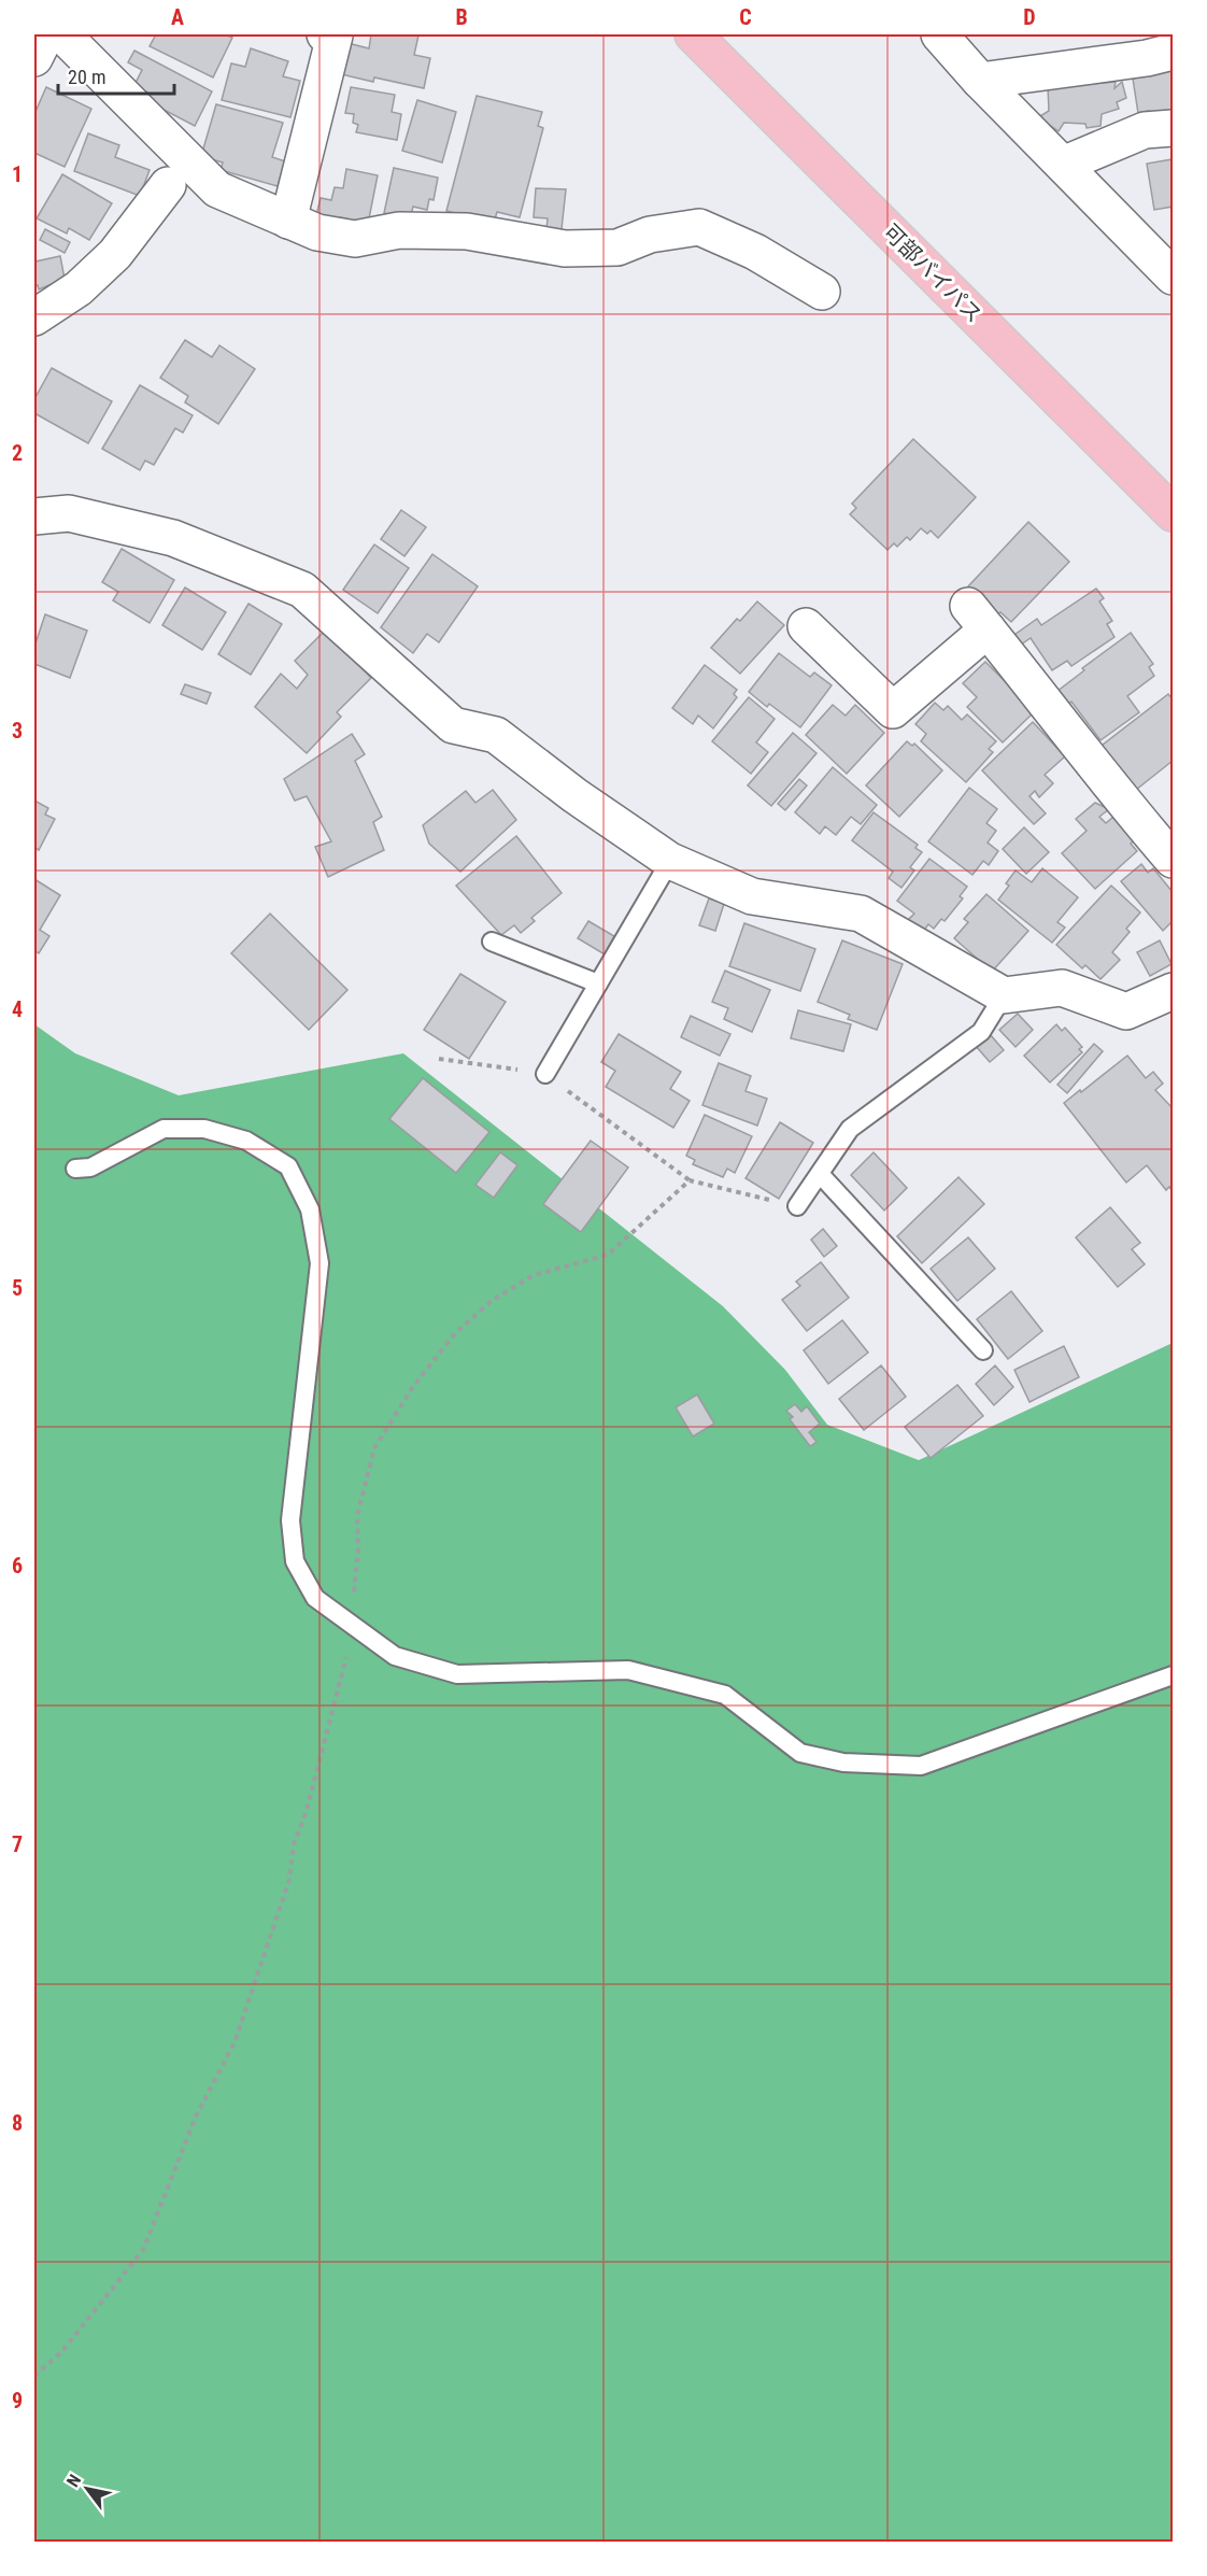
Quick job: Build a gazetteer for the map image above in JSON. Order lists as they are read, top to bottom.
{
  "streets": {
    "highway": ["可部バイパス"]
  },
  "scale_bar": "20 m",
  "north": "top left",
  "grid": {
    "columns": [
      "A",
      "B",
      "C",
      "D"
    ],
    "rows": [
      "1",
      "2",
      "3",
      "4",
      "5",
      "6",
      "7",
      "8",
      "9"
    ]
  }
}
